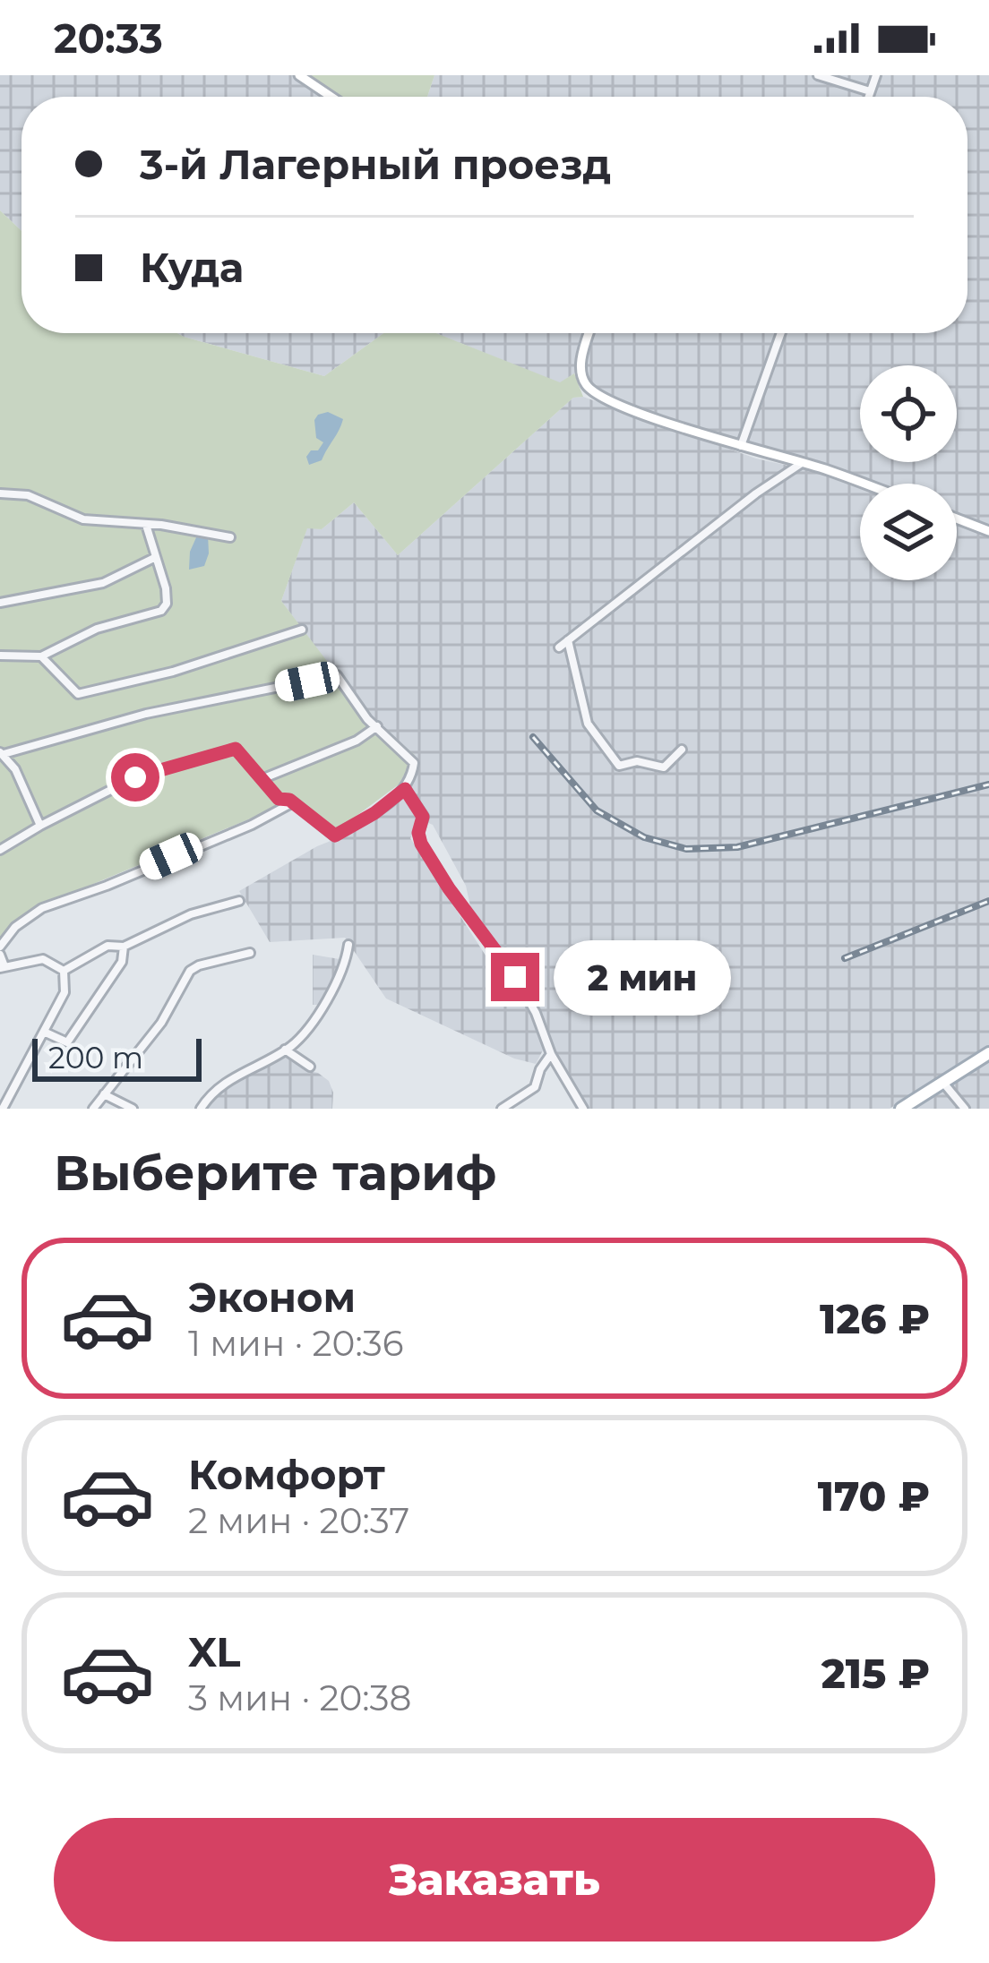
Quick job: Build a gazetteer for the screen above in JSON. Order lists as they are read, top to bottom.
{
  "scale_bar": "200 m",
  "page": {
    "status": "20:33",
    "banner": ["3-й Лагерный проезд", "Куда"],
    "bubble": "2 мин",
    "scale": "200 m",
    "heading": "Выберите тариф",
    "list": [
      {
        "name": "Эконом",
        "note": "1 мин · 20:36",
        "value": "126 ₽"
      },
      {
        "name": "Комфорт",
        "note": "2 мин · 20:37",
        "value": "170 ₽"
      },
      {
        "name": "XL",
        "note": "3 мин · 20:38",
        "value": "215 ₽"
      }
    ],
    "buttons": "Заказать"
  }
}
